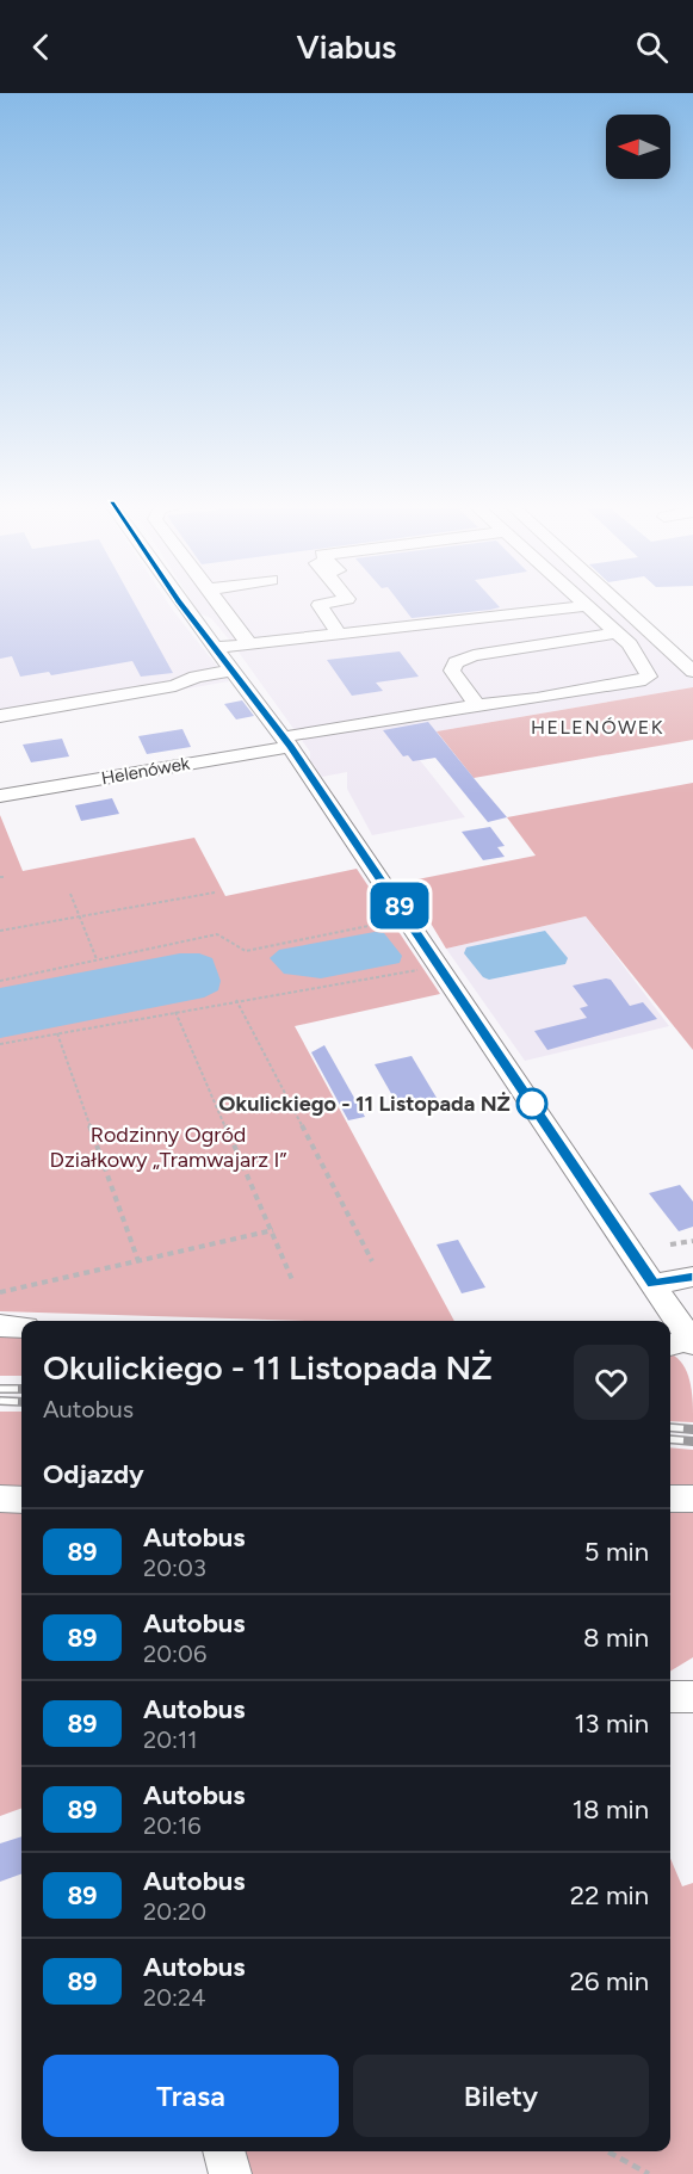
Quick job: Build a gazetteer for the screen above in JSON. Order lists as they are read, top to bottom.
{
  "streets": {
    "street": ["Helenówek"]
  },
  "districts": ["HELENÓWEK"],
  "parks": ["Rodzinny Ogród Działkowy „Tramwajarz I”"],
  "places": ["Okulickiego - 11 Listopada NŻ"],
  "lines": ["bus line 89"],
  "north": "left",
  "page": {
    "header": "Viabus",
    "on_map": "89",
    "heading": [
      ["Okulickiego - 11 Listopada NŻ", "Autobus"],
      "Odjazdy"
    ],
    "list": [
      {
        "mark": "89",
        "name": "Autobus",
        "note": "20:03",
        "value": "5 min"
      },
      {
        "mark": "89",
        "name": "Autobus",
        "note": "20:06",
        "value": "8 min"
      },
      {
        "mark": "89",
        "name": "Autobus",
        "note": "20:11",
        "value": "13 min"
      },
      {
        "mark": "89",
        "name": "Autobus",
        "note": "20:16",
        "value": "18 min"
      },
      {
        "mark": "89",
        "name": "Autobus",
        "note": "20:20",
        "value": "22 min"
      },
      {
        "mark": "89",
        "name": "Autobus",
        "note": "20:24",
        "value": "26 min"
      }
    ],
    "buttons": ["Trasa", "Bilety"]
  }
}
